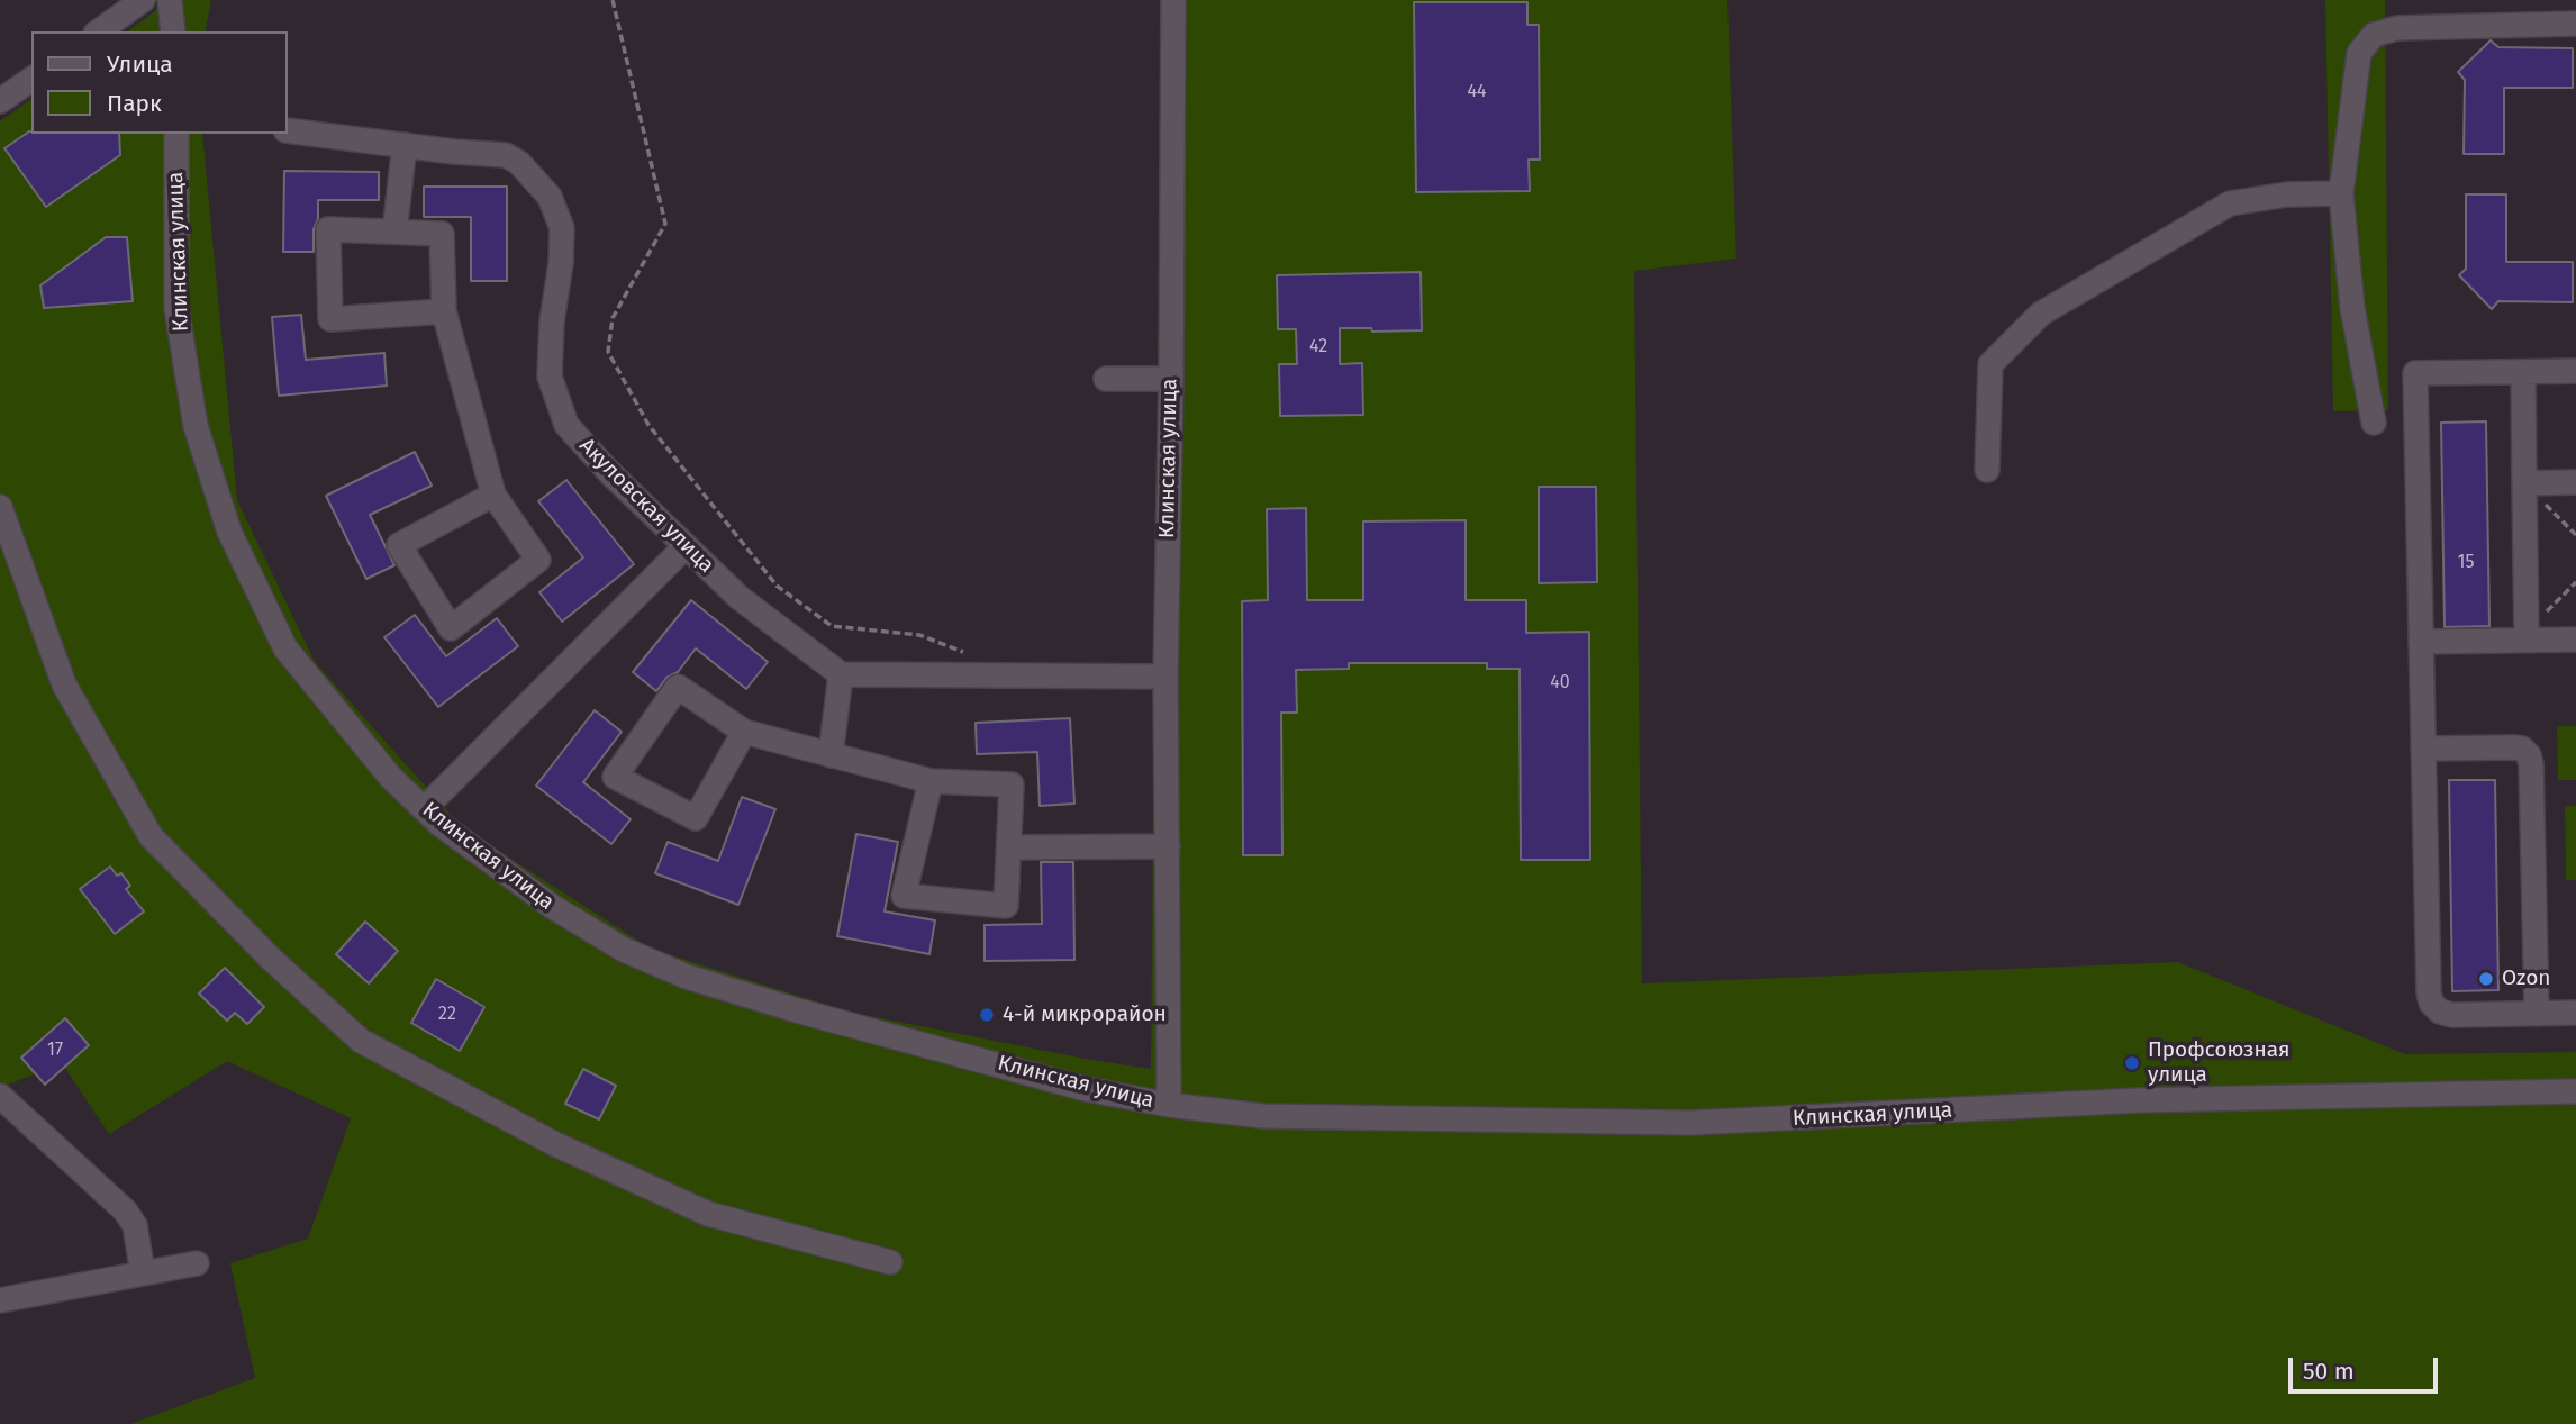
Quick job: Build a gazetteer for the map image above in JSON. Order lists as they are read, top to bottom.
{
  "streets": {
    "street": ["Клинская улица", "Акуловская улица"]
  },
  "places": ["Ozon", "4-й микрорайон", "Профсоюзная улица"],
  "house_numbers": [
    "44",
    "42",
    "15",
    "40",
    "22",
    "17"
  ],
  "legend": ["Улица", "Парк"],
  "scale_bar": "50 m"
}
